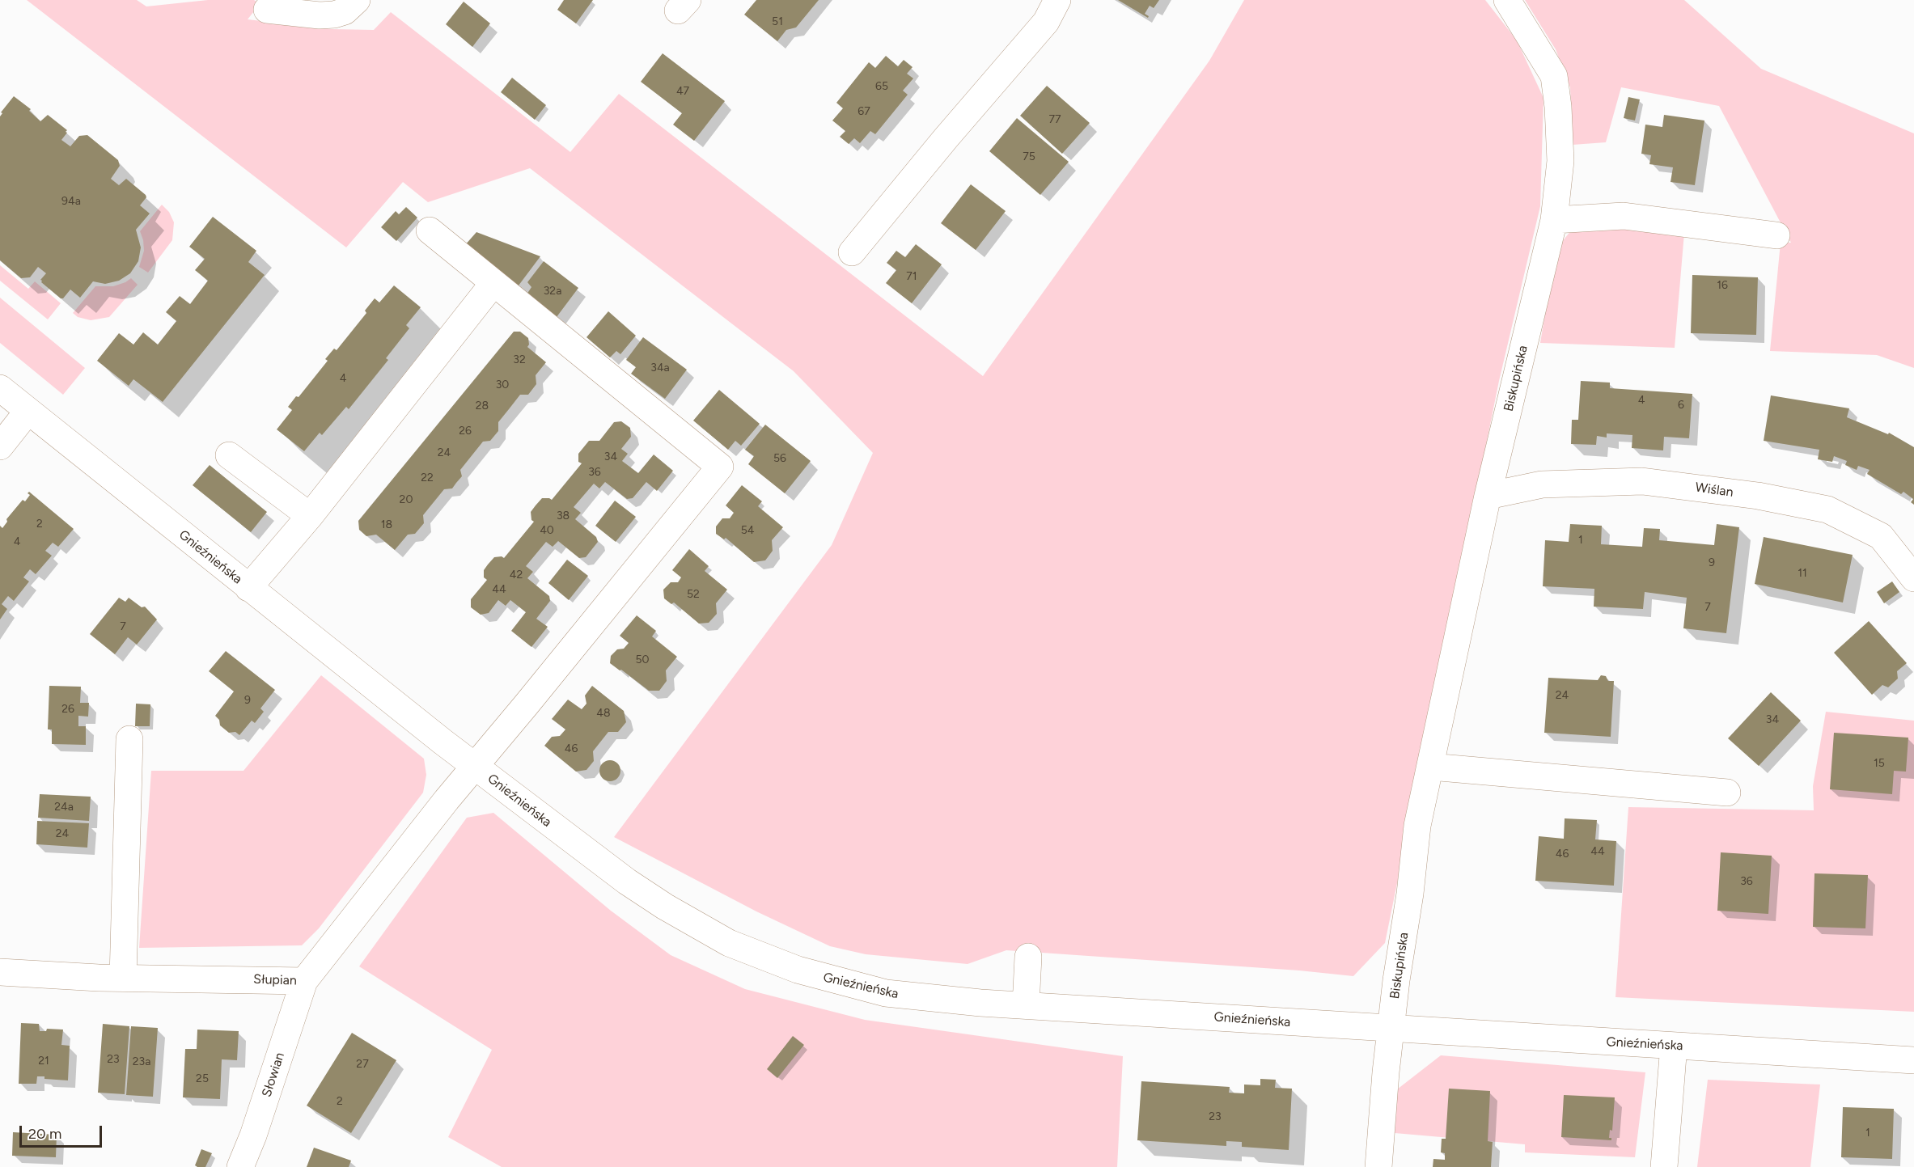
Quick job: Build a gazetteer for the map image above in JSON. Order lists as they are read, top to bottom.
{
  "streets": {
    "street": [
      "Biskupińska",
      "Wiślan",
      "Gnieźnieńska",
      "Słupian",
      "Słowian"
    ]
  },
  "crossings": [
    ["Biskupińska", "Wiślan"],
    ["Biskupińska", "Gnieźnieńska"],
    ["Gnieźnieńska", "Słupian"],
    ["Słupian", "Słowian"]
  ],
  "house_numbers": [
    "51",
    "65",
    "47",
    "67",
    "77",
    "75",
    "94a",
    "71",
    "16",
    "32a",
    "32",
    "34a",
    "4",
    "30",
    "4",
    "6",
    "28",
    "26",
    "24",
    "34",
    "56",
    "36",
    "22",
    "20",
    "38",
    "2",
    "18",
    "40",
    "54",
    "1",
    "4",
    "9",
    "11",
    "42",
    "44",
    "52",
    "7",
    "7",
    "50",
    "24",
    "9",
    "26",
    "48",
    "34",
    "46",
    "15",
    "24a",
    "24",
    "44",
    "46",
    "36",
    "23",
    "21",
    "23a",
    "27",
    "25",
    "2",
    "23",
    "1"
  ],
  "scale_bar": "20 m"
}
